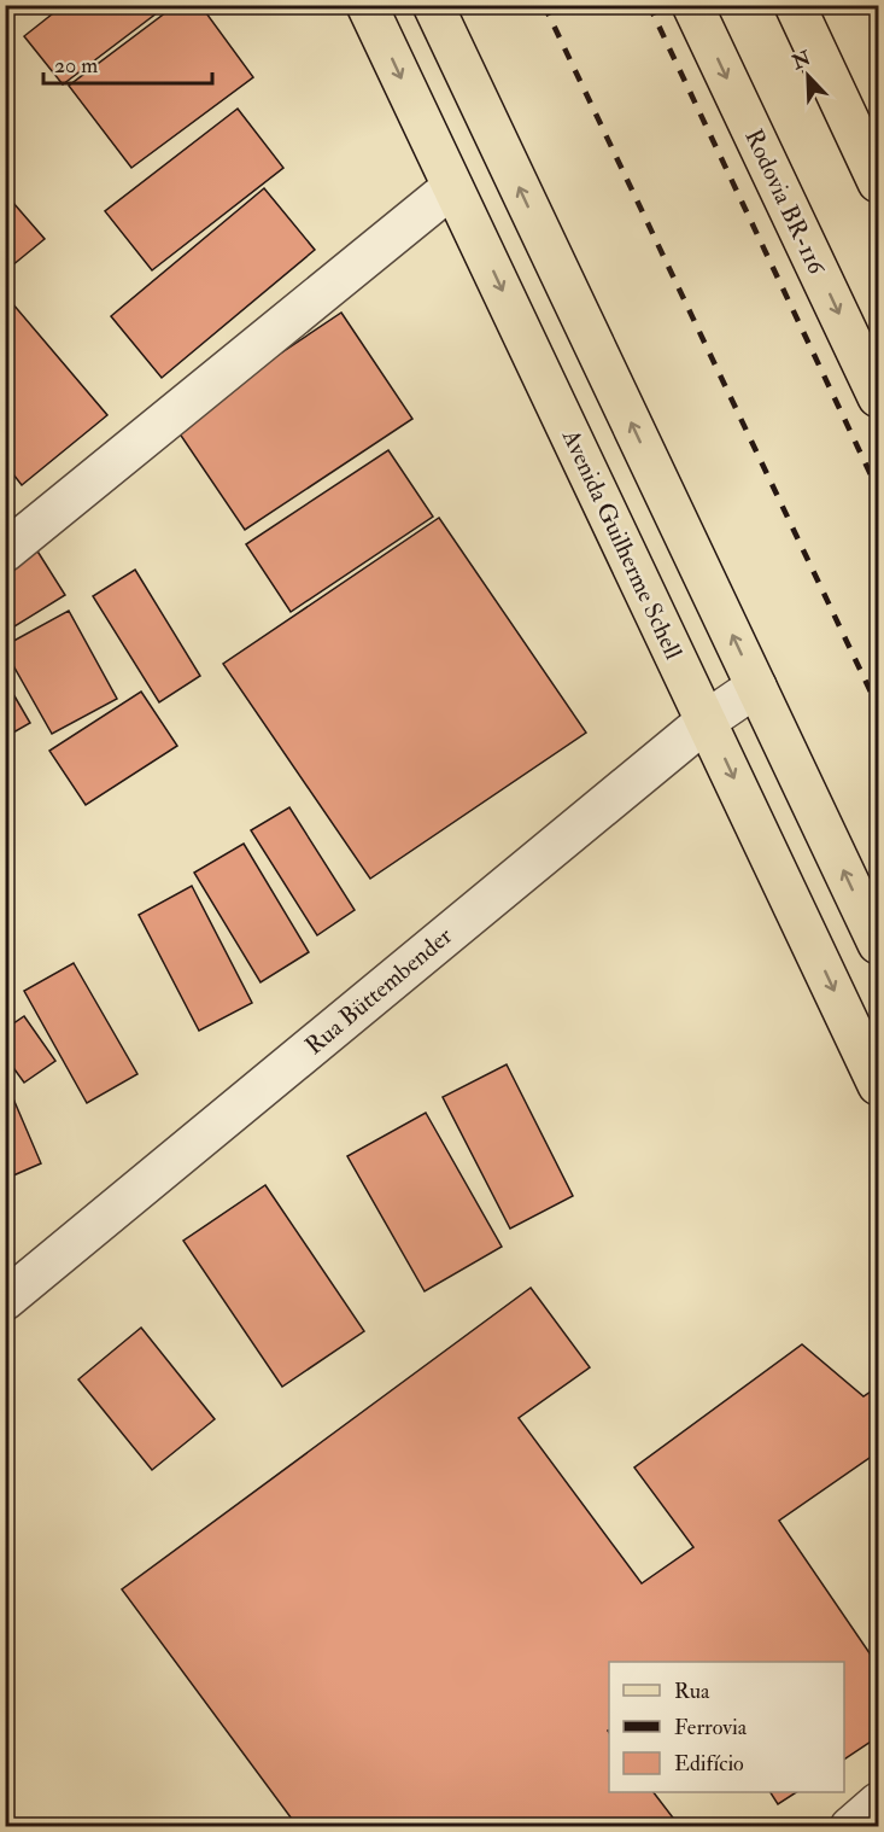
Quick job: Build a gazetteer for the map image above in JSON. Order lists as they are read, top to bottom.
{
  "streets": {
    "main road": ["Rodovia BR-116", "Avenida Guilherme Schell"],
    "street": ["Rua Büttembender"]
  },
  "crossings": [
    ["Avenida Guilherme Schell", "Rua Büttembender"]
  ],
  "legend": ["Rua", "Ferrovia", "Edifício"],
  "scale_bar": "20 m",
  "north": "top left"
}
